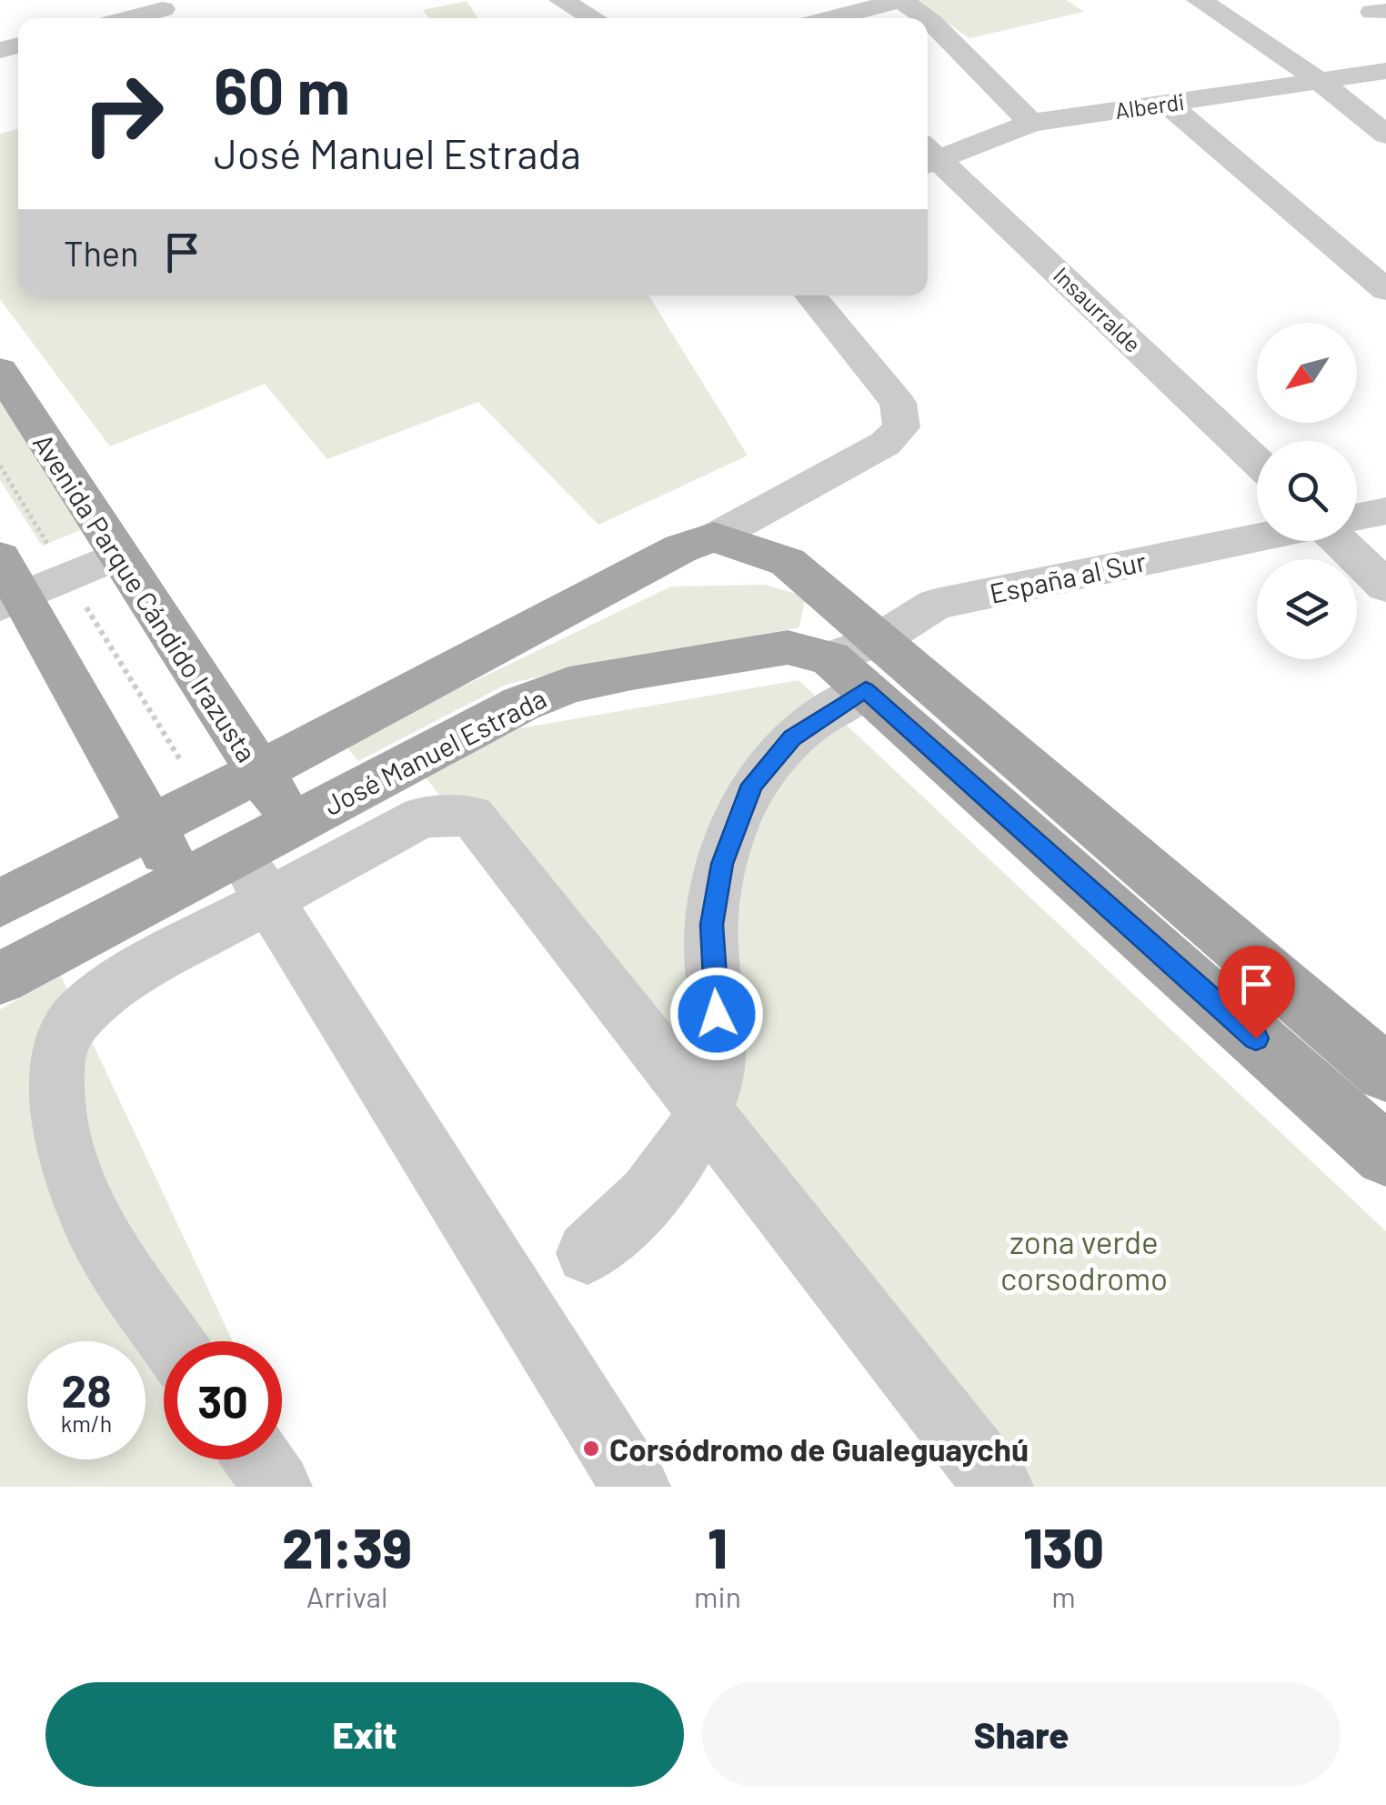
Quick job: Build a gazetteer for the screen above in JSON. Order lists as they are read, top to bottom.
{
  "streets": {
    "main road": ["Avenida Parque Cándido Irazusta", "José Manuel Estrada"],
    "street": ["Alberdi", "Insaurralde", "España al Sur"]
  },
  "crossings": [
    ["España al Sur", "José Manuel Estrada"],
    ["Avenida Parque Cándido Irazusta", "José Manuel Estrada"]
  ],
  "parks": ["zona verde corsodromo"],
  "places": ["Corsódromo de Gualeguaychú"],
  "north": "bottom left",
  "page": {
    "turn": ["60 m", "José Manuel Estrada"],
    "then": "Then",
    "speed": "28 km/h",
    "limit": "30",
    "eta": [
      "21:39",
      "Arrival",
      "1",
      "min",
      "130",
      "m"
    ],
    "buttons": ["Exit", "Share"]
  }
}
